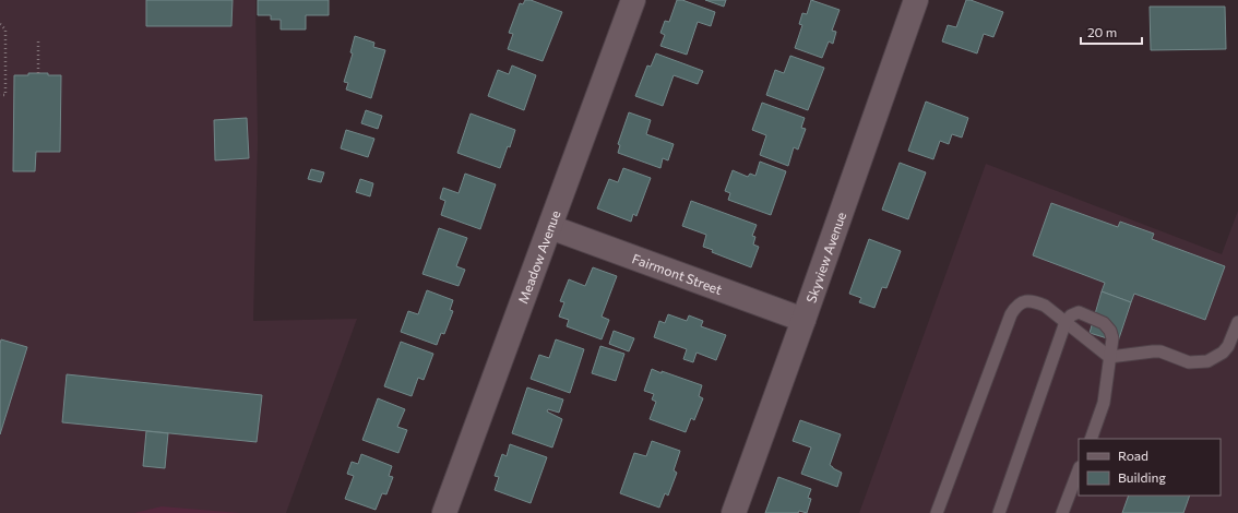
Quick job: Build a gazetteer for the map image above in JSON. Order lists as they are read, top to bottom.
{
  "streets": {
    "street": ["Meadow Avenue", "Skyview Avenue", "Fairmont Street"]
  },
  "crossings": [
    ["Meadow Avenue", "Fairmont Street"],
    ["Skyview Avenue", "Fairmont Street"]
  ],
  "legend": ["Road", "Building"],
  "scale_bar": "20 m"
}
